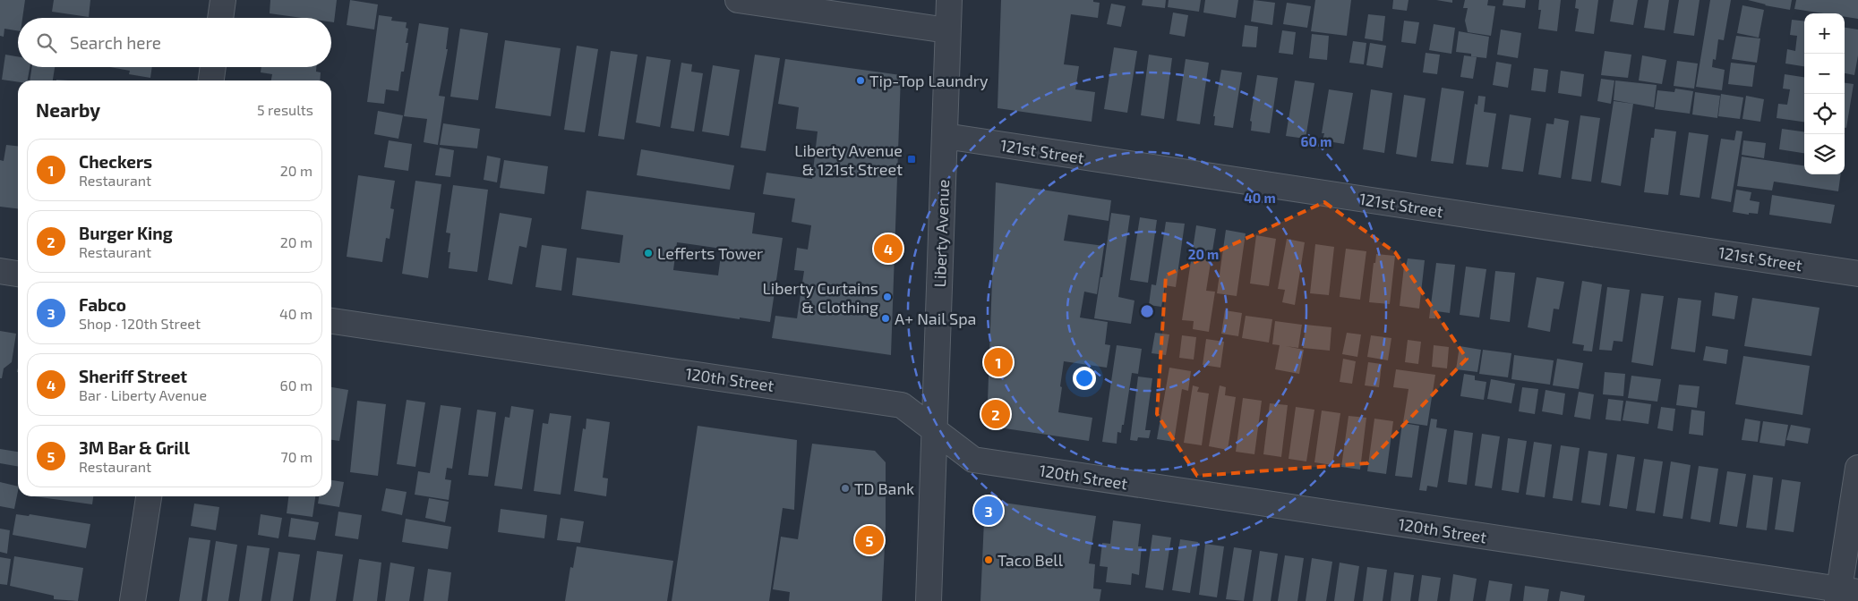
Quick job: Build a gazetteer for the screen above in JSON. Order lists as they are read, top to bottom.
{
  "streets": {
    "street": ["121st Street", "Liberty Avenue", "120th Street"]
  },
  "crossings": [
    ["121st Street", "Liberty Avenue"],
    ["Liberty Avenue", "120th Street"]
  ],
  "places": {
    "other": [
      "Tip-Top Laundry",
      "Lefferts Tower",
      "Liberty Curtains & Clothing",
      "A+ Nail Spa",
      "TD Bank",
      "Taco Bell"
    ],
    "transit": ["Liberty Avenue & 121st Street"]
  },
  "page": {
    "map_buttons": ["+", "−"],
    "search": "Search here",
    "heading": ["Nearby", "5 results"],
    "list": [
      {
        "mark": "1",
        "name": "Checkers",
        "note": "Restaurant",
        "value": "20 m"
      },
      {
        "mark": "2",
        "name": "Burger King",
        "note": "Restaurant",
        "value": "20 m"
      },
      {
        "mark": "3",
        "name": "Fabco",
        "note": "Shop · 120th Street",
        "value": "40 m"
      },
      {
        "mark": "4",
        "name": "Sheriff Street",
        "note": "Bar · Liberty Avenue",
        "value": "60 m"
      },
      {
        "mark": "5",
        "name": "3M Bar & Grill",
        "note": "Restaurant",
        "value": "70 m"
      }
    ],
    "pins": [
      "4",
      "1",
      "2",
      "3",
      "5"
    ]
  },
  "rings": ["60 m", "40 m", "20 m"]
}
